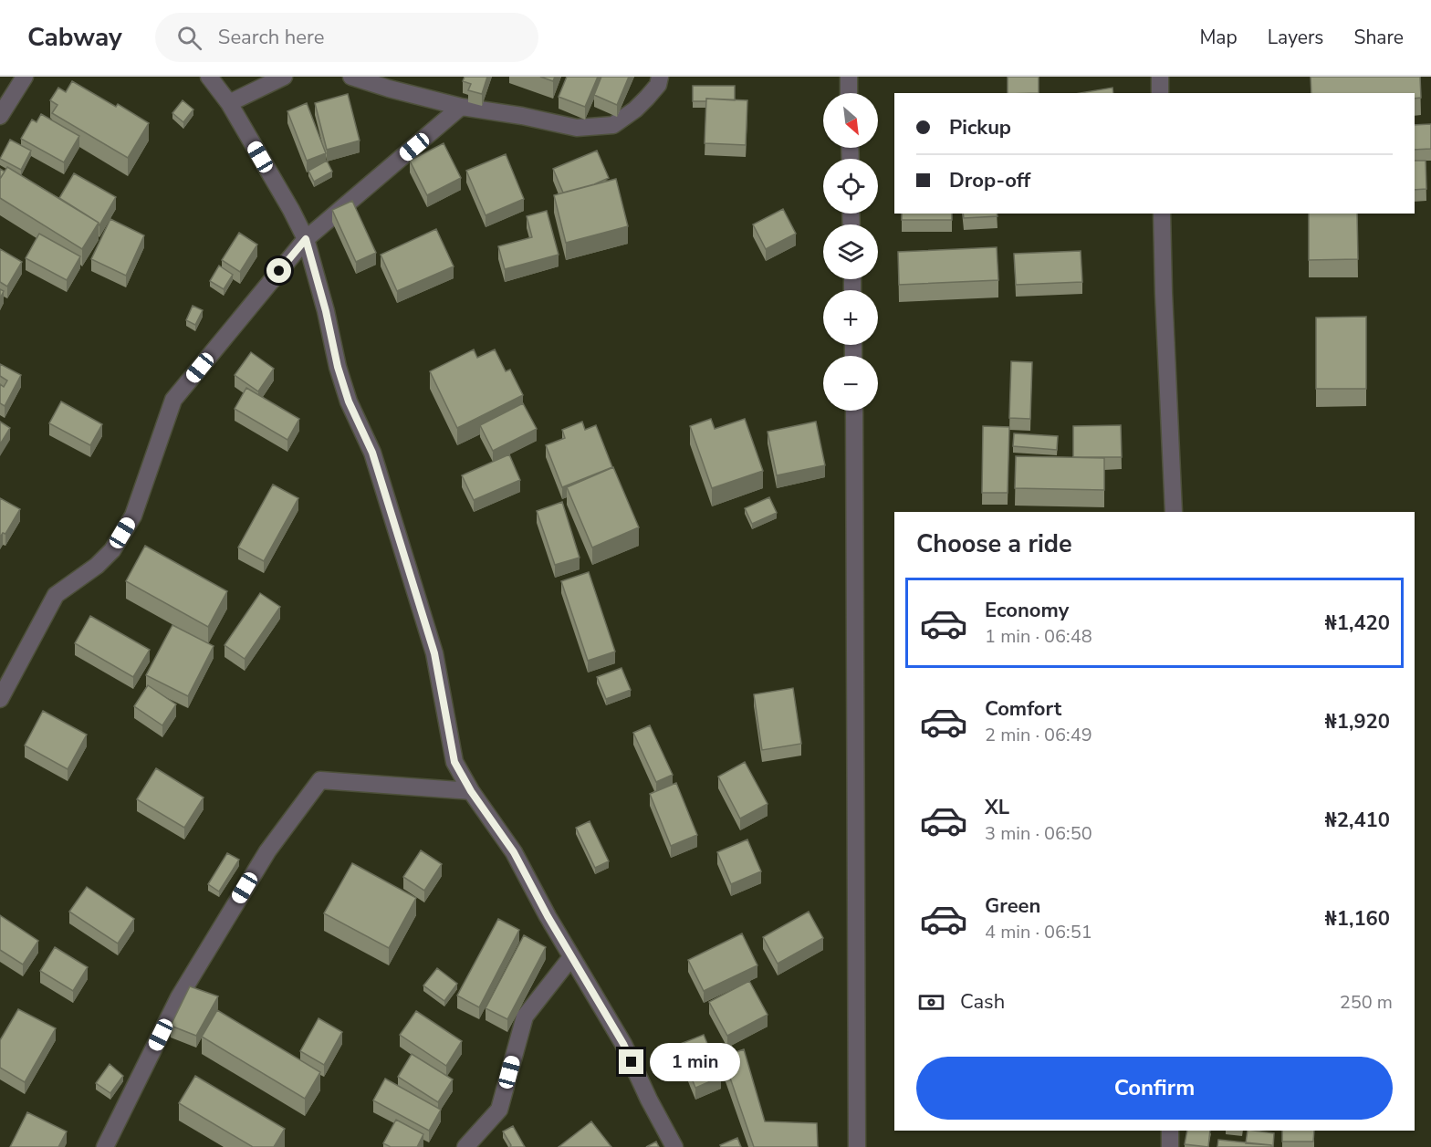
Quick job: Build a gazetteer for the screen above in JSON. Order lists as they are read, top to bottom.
{
  "north": "bottom right",
  "page": {
    "header": "Cabway",
    "search": "Search here",
    "nav": ["Map", "Layers", "Share"],
    "map_buttons": ["+", "−"],
    "banner": ["Pickup", "Drop-off"],
    "heading": "Choose a ride",
    "list": [
      {
        "name": "Economy",
        "note": "1 min · 06:48",
        "value": "₦1,420"
      },
      {
        "name": "Comfort",
        "note": "2 min · 06:49",
        "value": "₦1,920"
      },
      {
        "name": "XL",
        "note": "3 min · 06:50",
        "value": "₦2,410"
      },
      {
        "name": "Green",
        "note": "4 min · 06:51",
        "value": "₦1,160"
      }
    ],
    "pay": ["Cash", "250 m"],
    "bubble": "1 min",
    "buttons": "Confirm"
  }
}
